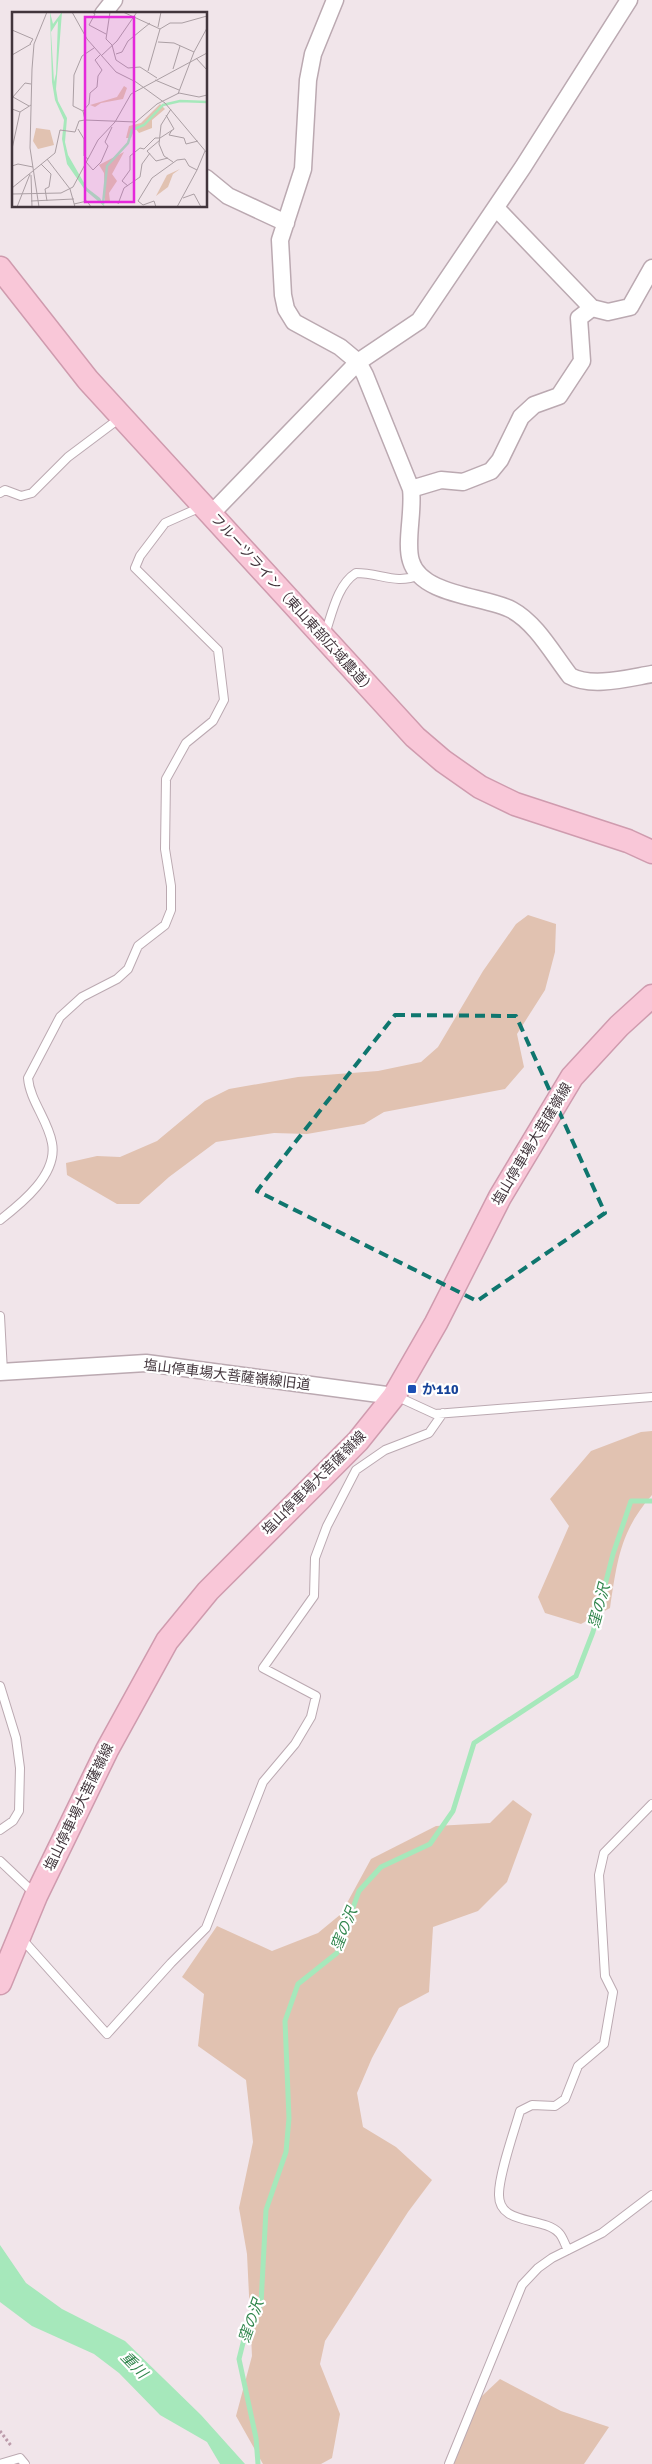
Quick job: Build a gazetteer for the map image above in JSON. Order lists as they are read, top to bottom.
{
  "streets": {
    "main road": ["フルーツライン（東山東部広域農道）", "塩山停車場大菩薩嶺線"],
    "street": ["塩山停車場大菩薩嶺線旧道"]
  },
  "crossings": [
    ["塩山停車場大菩薩嶺線", "塩山停車場大菩薩嶺線旧道"]
  ],
  "water": ["窪の沢", "重川"],
  "places": {
    "transit": ["か110"]
  }
}
